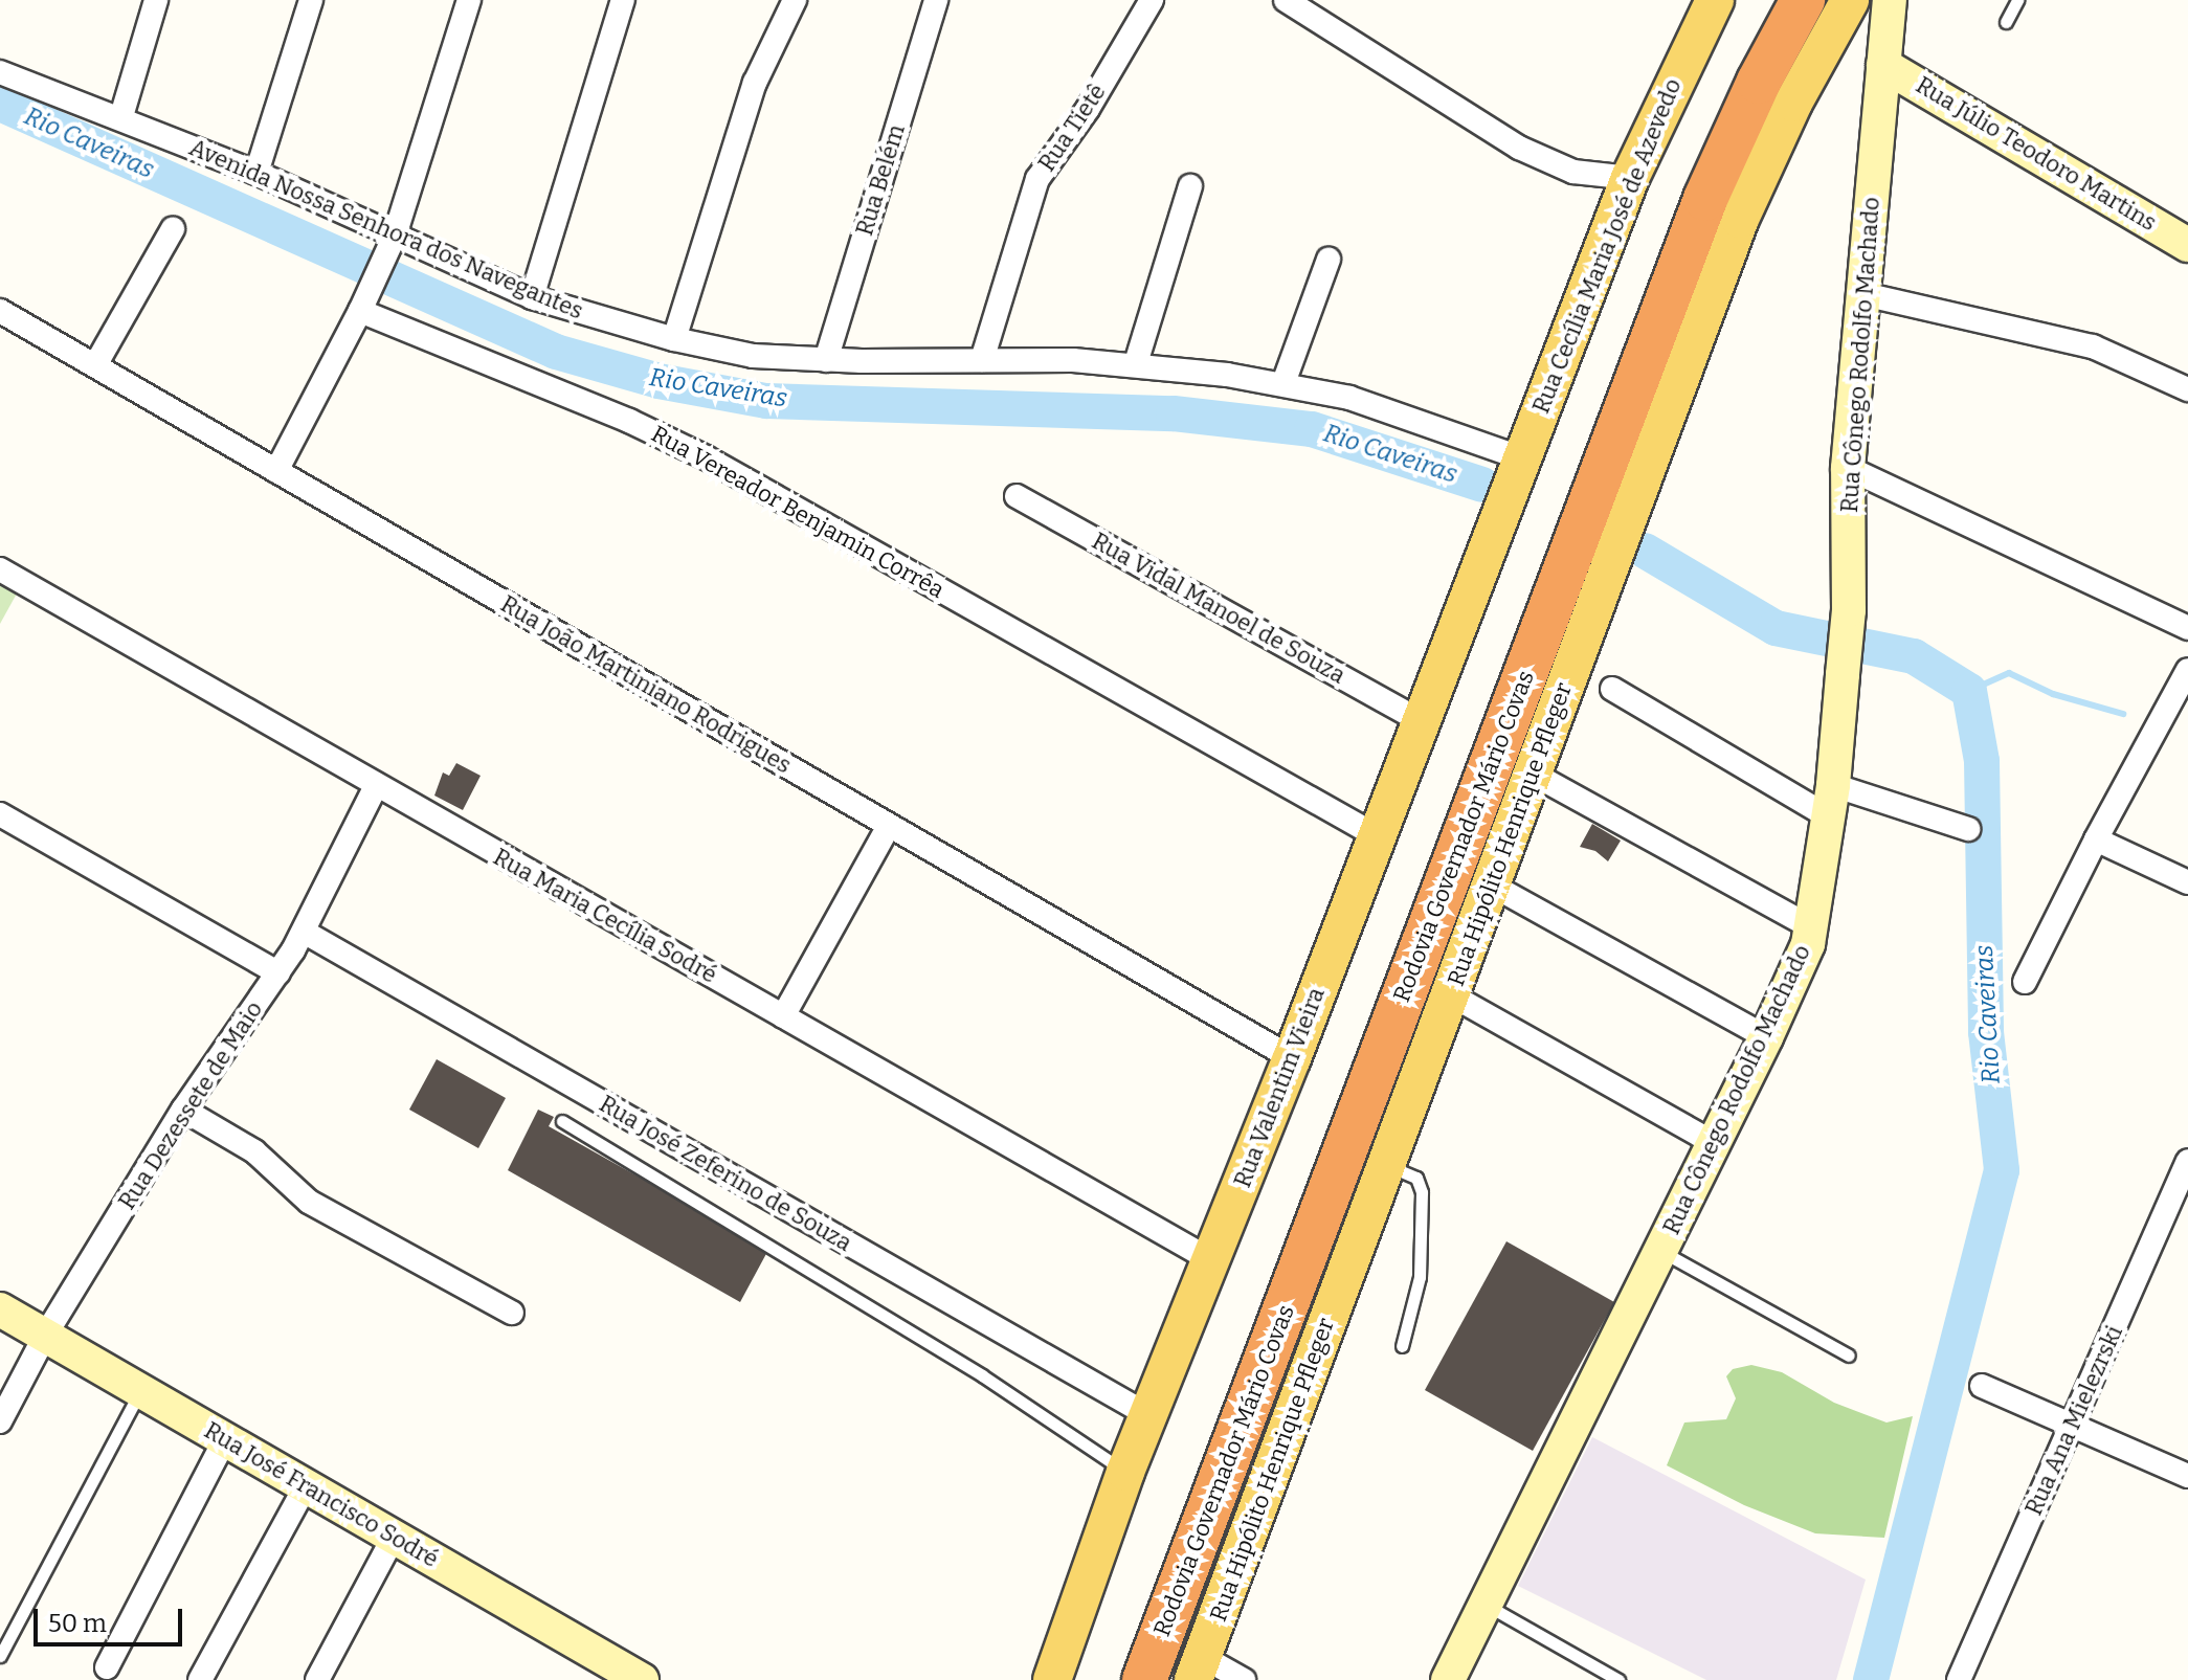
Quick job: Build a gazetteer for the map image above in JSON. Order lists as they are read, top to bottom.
{
  "streets": {
    "highway": ["Rodovia Governador Mário Covas"],
    "main road": [
      "Rua Júlio Teodoro Martins",
      "Rua Cecília Maria José de Azevedo",
      "Rua Cônego Rodolfo Machado",
      "Rua Hipólito Henrique Pfleger",
      "Rua Valentim Vieira",
      "Rua José Francisco Sodré"
    ],
    "street": [
      "Rua Tietê",
      "Rua Belém",
      "Avenida Nossa Senhora dos Navegantes",
      "Rua Vereador Benjamin Corrêa",
      "Rua Vidal Manoel de Souza",
      "Rua João Martiniano Rodrigues",
      "Rua Maria Cecília Sodré",
      "Rua Dezessete de Maio",
      "Rua José Zeferino de Souza",
      "Rua Ana Mielezrski"
    ]
  },
  "crossings": [
    ["Rua Tietê", "Avenida Nossa Senhora dos Navegantes"],
    ["Rua Júlio Teodoro Martins", "Rua Cônego Rodolfo Machado"],
    ["Rua Belém", "Avenida Nossa Senhora dos Navegantes"],
    ["Avenida Nossa Senhora dos Navegantes", "Rua Cecília Maria José de Azevedo"],
    ["Rua Cecília Maria José de Azevedo", "Rua Valentim Vieira"],
    ["Rua Vereador Benjamin Corrêa", "Rua Valentim Vieira"],
    ["Rua Vidal Manoel de Souza", "Rua Valentim Vieira"],
    ["Rua João Martiniano Rodrigues", "Rua Valentim Vieira"],
    ["Rua Maria Cecília Sodré", "Rua Valentim Vieira"],
    ["Rua Maria Cecília Sodré", "Rua Dezessete de Maio"],
    ["Rua Valentim Vieira", "Rua José Zeferino de Souza"],
    ["Rua Dezessete de Maio", "Rua José Zeferino de Souza"],
    ["Rua Dezessete de Maio", "Rua José Francisco Sodré"]
  ],
  "water": ["Rio Caveiras"],
  "scale_bar": "50 m"
}
